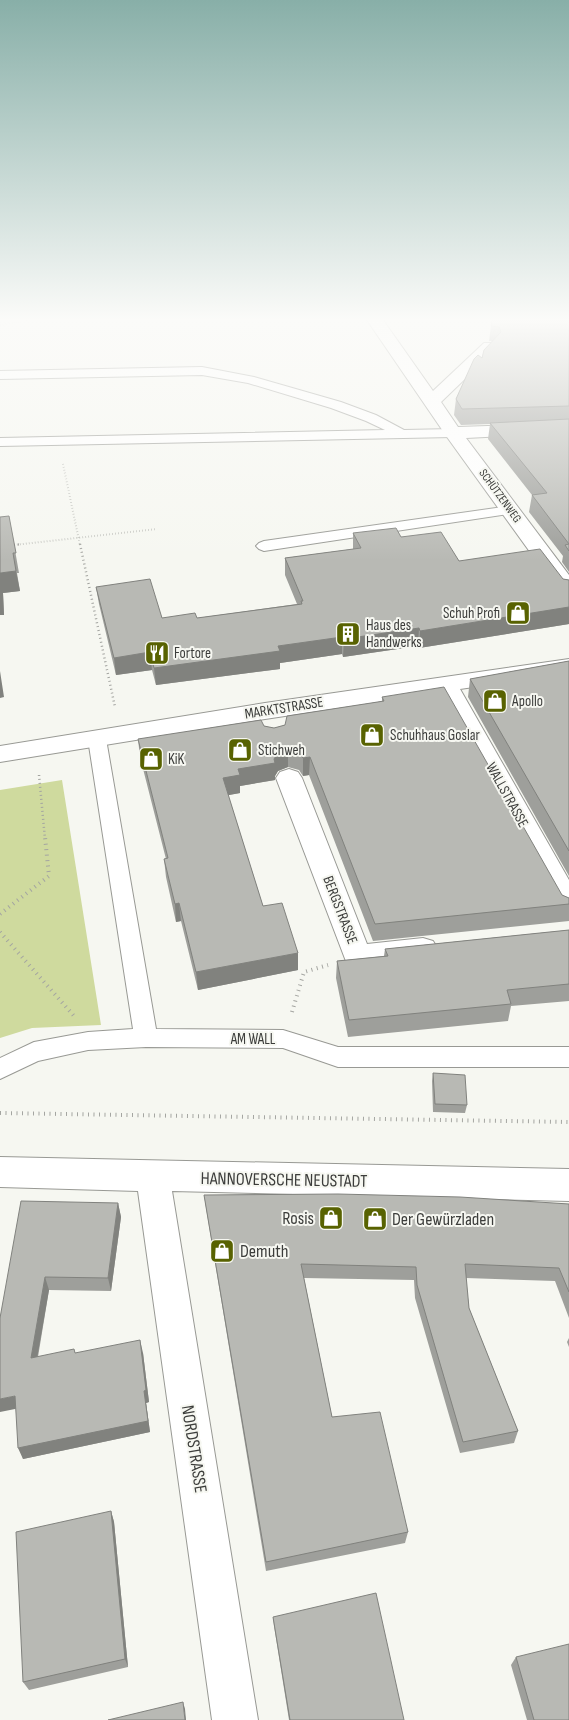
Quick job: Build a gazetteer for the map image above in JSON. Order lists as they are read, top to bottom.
{
  "streets": {
    "street": [
      "SCHÜTZENWEG",
      "MARKTSTRASSE",
      "WALLSTRASSE",
      "BERGSTRASSE",
      "HANNOVERSCHE NEUSTADT",
      "NORDSTRASSE"
    ],
    "lane": ["AM WALL"]
  },
  "crossings": [
    ["MARKTSTRASSE", "WALLSTRASSE"],
    ["HANNOVERSCHE NEUSTADT", "NORDSTRASSE"]
  ],
  "places": {
    "shop": [
      "Schuh Profi",
      "Apollo",
      "Schuhhaus Goslar",
      "Stichweh",
      "KiK",
      "Rosis",
      "Der Gewürzladen",
      "Demuth"
    ],
    "building": ["Haus des Handwerks"],
    "restaurant": ["Fortore"]
  }
}
